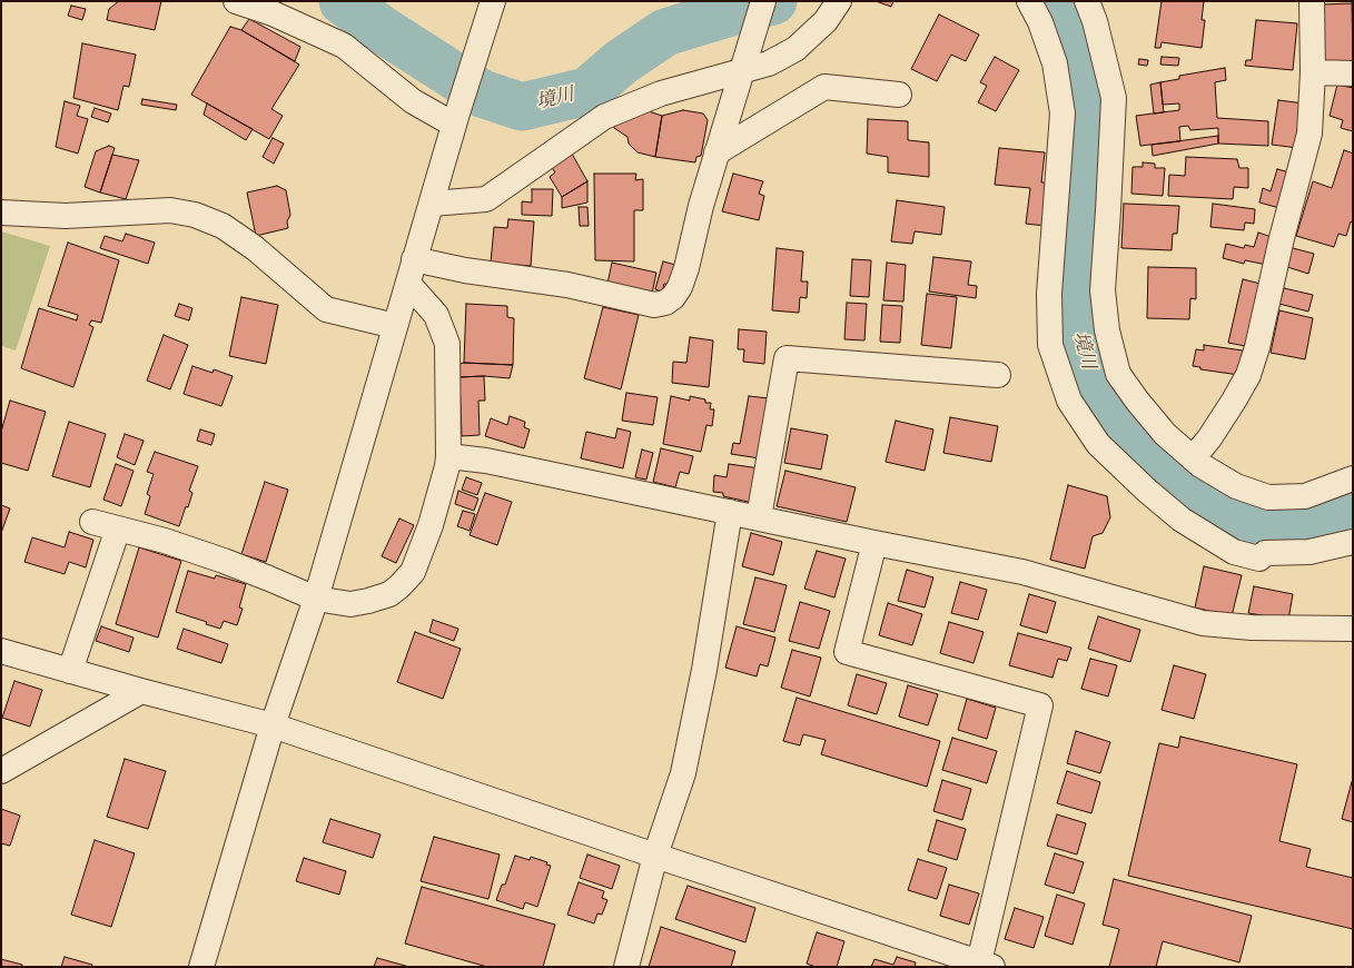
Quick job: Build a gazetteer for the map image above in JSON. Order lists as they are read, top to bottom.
{
  "water": ["境川"]
}
